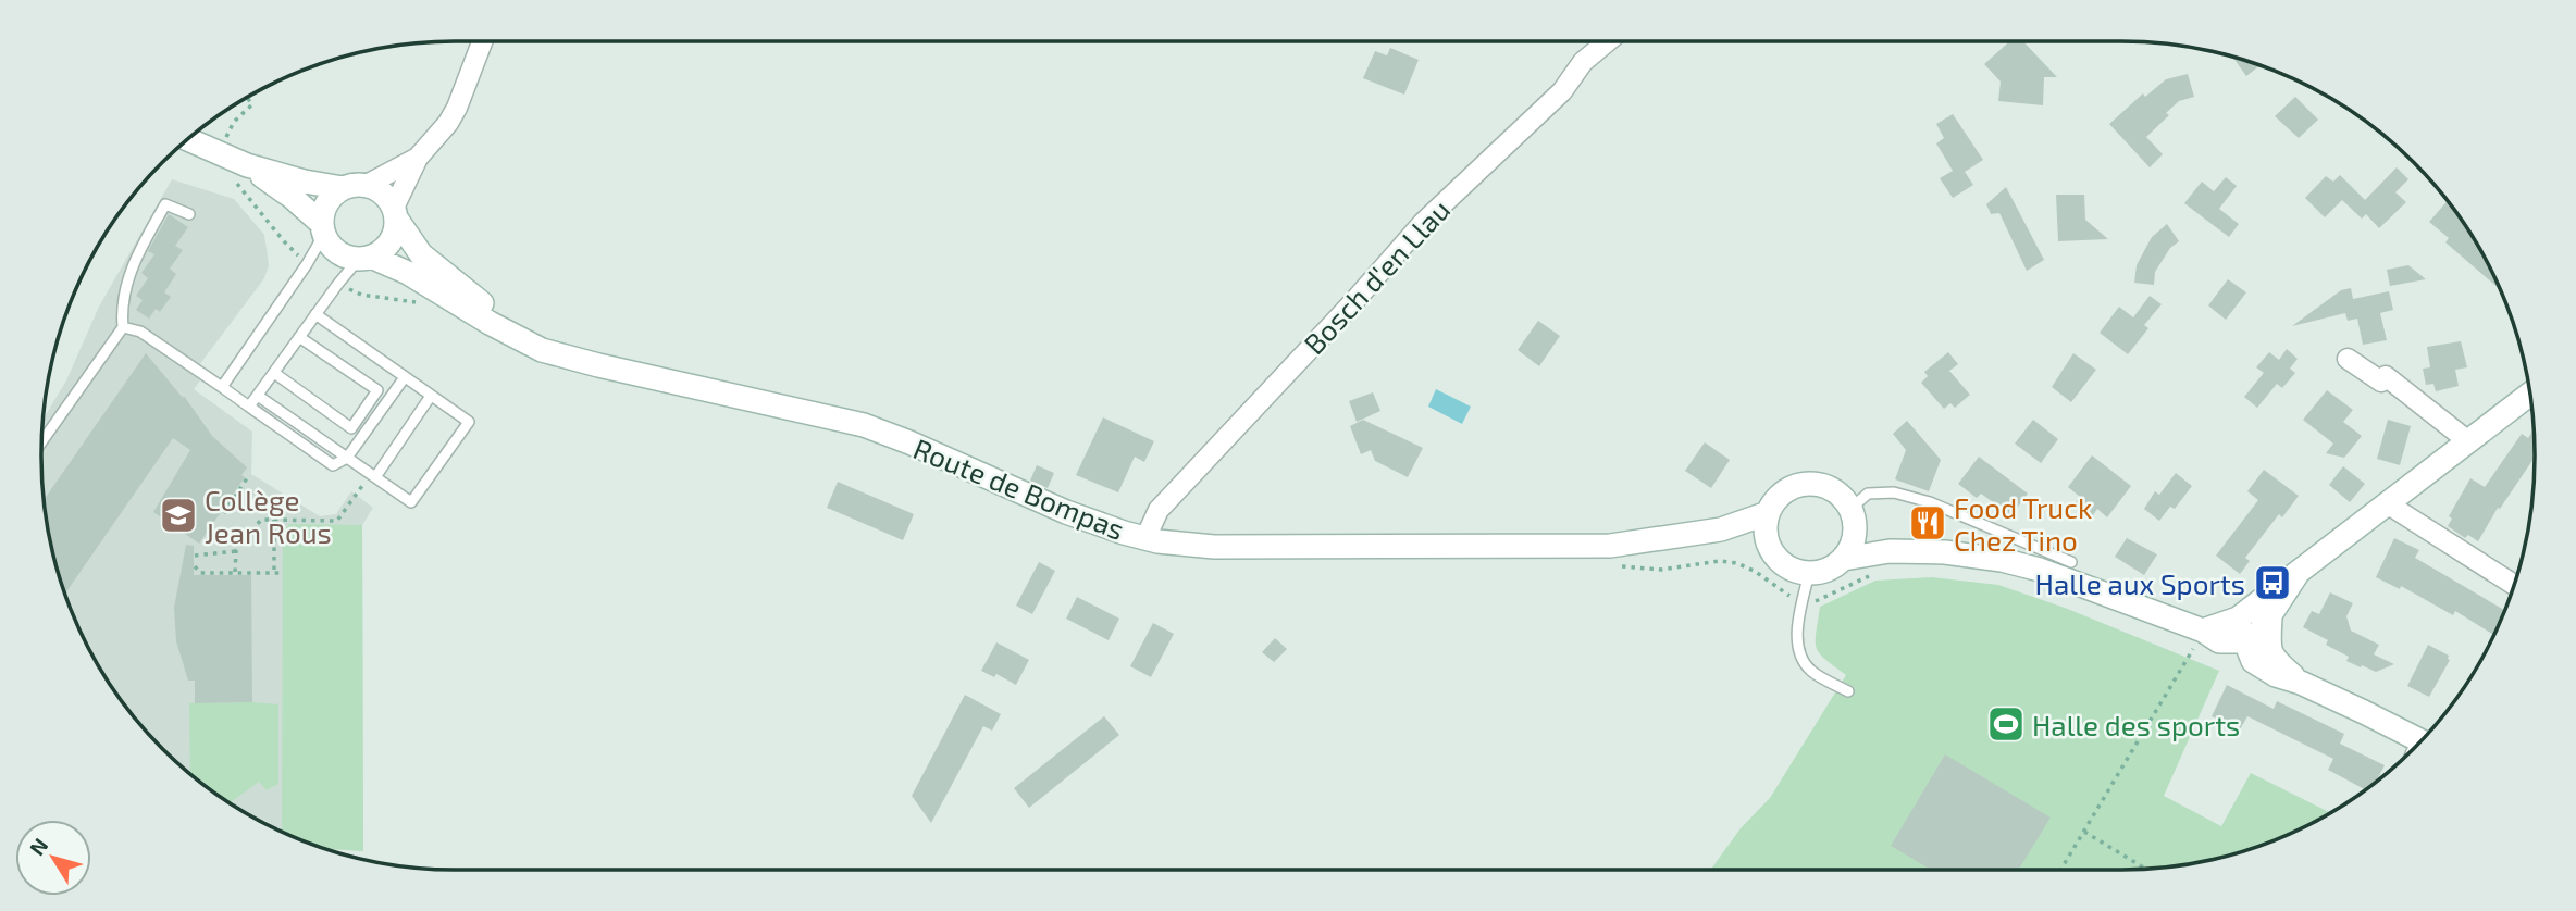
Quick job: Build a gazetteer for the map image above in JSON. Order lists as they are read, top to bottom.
{
  "streets": {
    "main road": ["Route de Bompas"],
    "street": ["Bosch d'en Llau"]
  },
  "crossings": [
    ["Bosch d'en Llau", "Route de Bompas"]
  ],
  "places": {
    "school or university": ["Collège Jean Rous"],
    "restaurant": ["Food Truck Chez Tino"],
    "bus stop": ["Halle aux Sports"],
    "sports": ["Halle des sports"]
  },
  "north": "top left"
}
